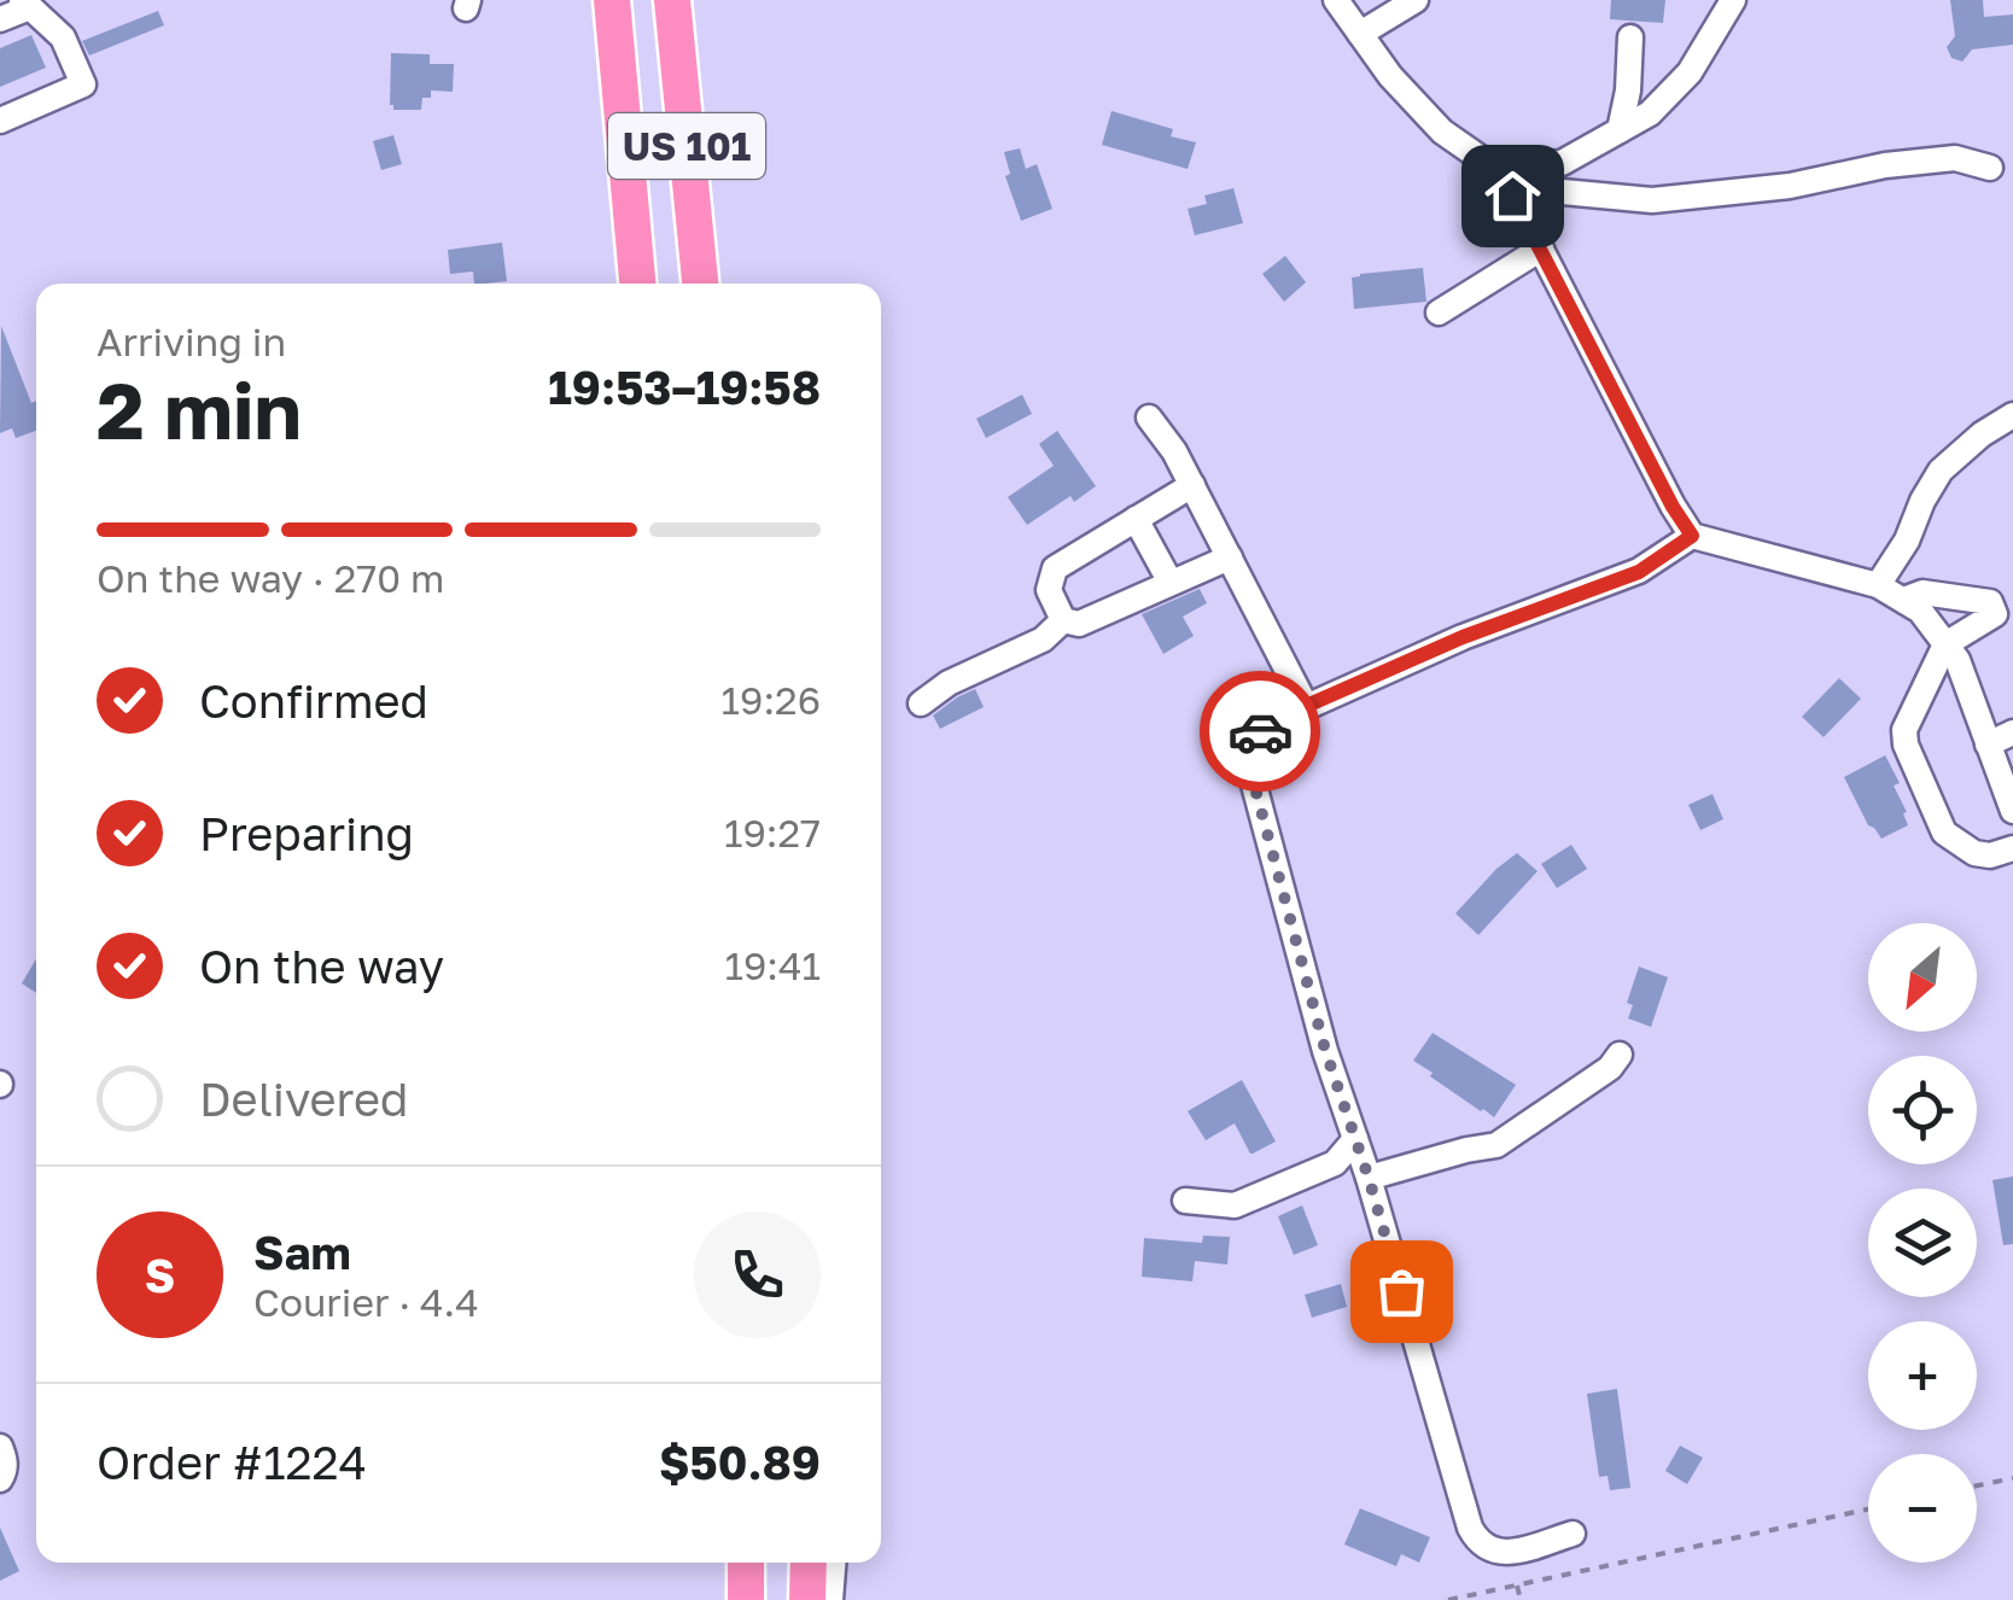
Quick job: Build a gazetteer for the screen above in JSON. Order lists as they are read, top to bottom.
{
  "streets": {
    "highway": ["US 101"]
  },
  "north": "bottom left",
  "page": {
    "heading": ["2 min", "Arriving in", "19:53–19:58"],
    "panel": [
      "Sam",
      "Courier · 4.4",
      "Order #1224",
      "$50.89"
    ],
    "bar": "On the way · 270 m",
    "list": [
      ["Confirmed", "19:26"],
      ["Preparing", "19:27"],
      ["On the way", "19:41"],
      "Delivered"
    ],
    "map_buttons": ["+", "−"],
    "round": "S"
  }
}
